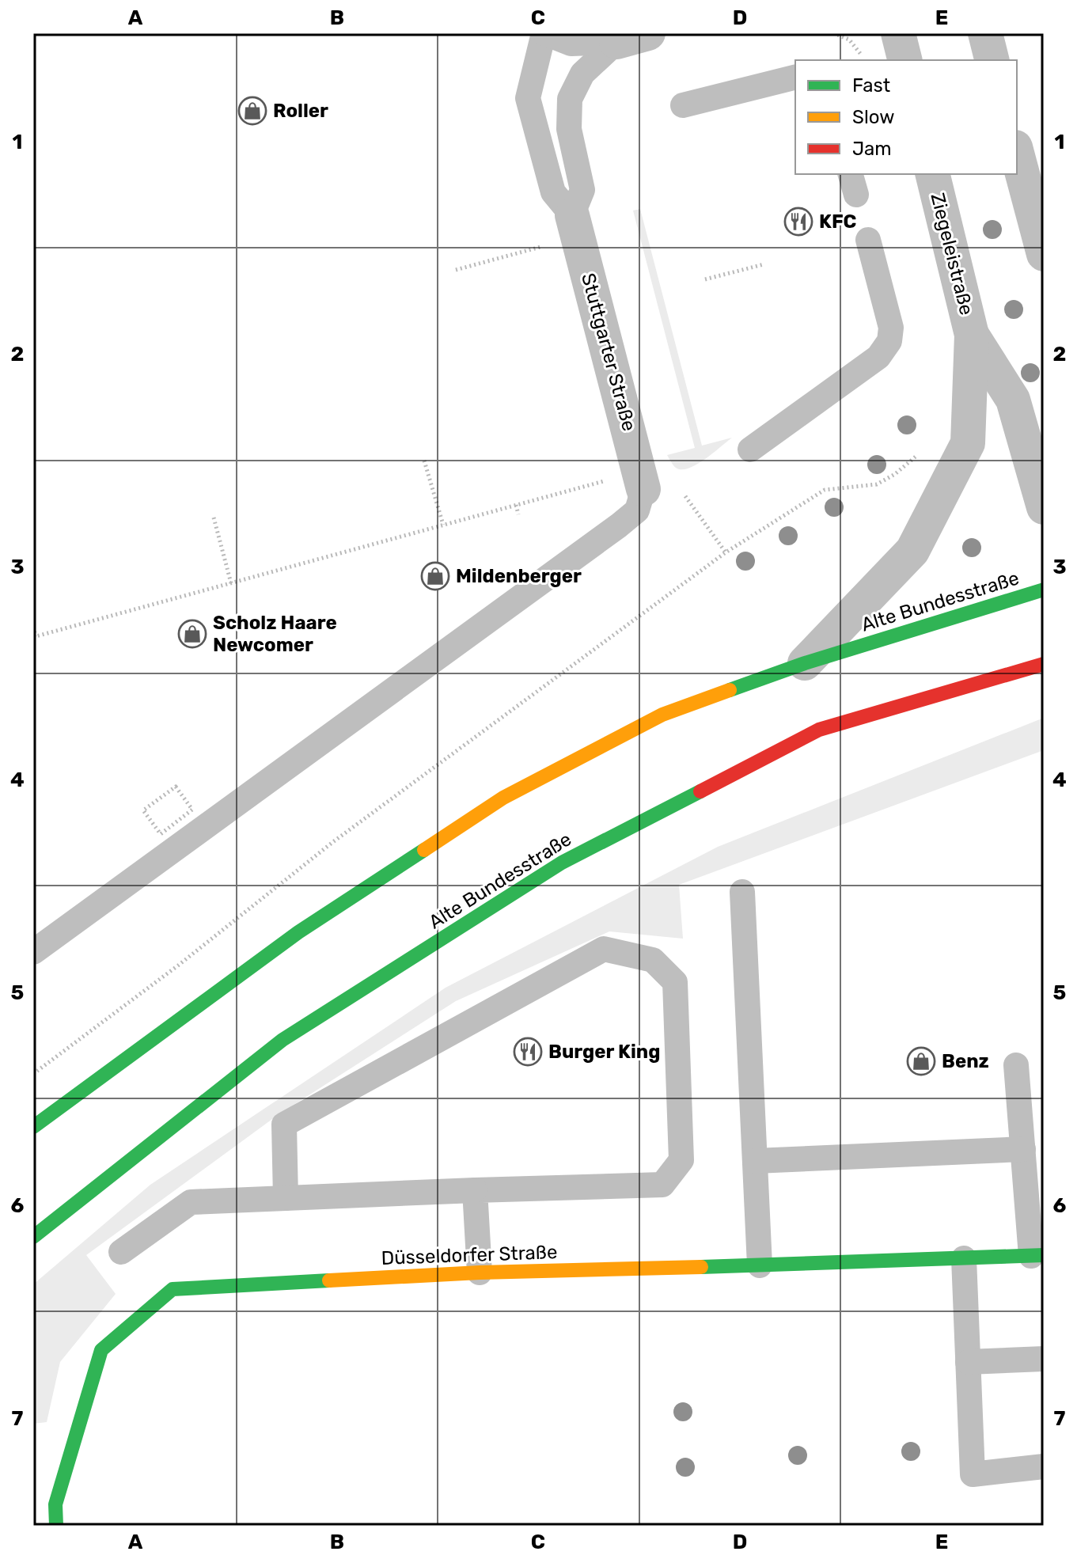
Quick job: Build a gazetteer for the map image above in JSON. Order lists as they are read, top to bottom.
{
  "streets": {
    "main road": ["Alte Bundesstraße", "Düsseldorfer Straße"],
    "street": ["Ziegeleistraße", "Stuttgarter Straße"]
  },
  "crossings": [
    ["Ziegeleistraße", "Alte Bundesstraße"]
  ],
  "places": {
    "shop": [
      "Roller",
      "Mildenberger",
      "Scholz Haare Newcomer",
      "Benz"
    ],
    "restaurant": ["KFC", "Burger King"]
  },
  "legend": ["Fast", "Slow", "Jam"],
  "grid": {
    "columns": [
      "A",
      "B",
      "C",
      "D",
      "E"
    ],
    "rows": [
      "1",
      "2",
      "3",
      "4",
      "5",
      "6",
      "7"
    ]
  }
}
